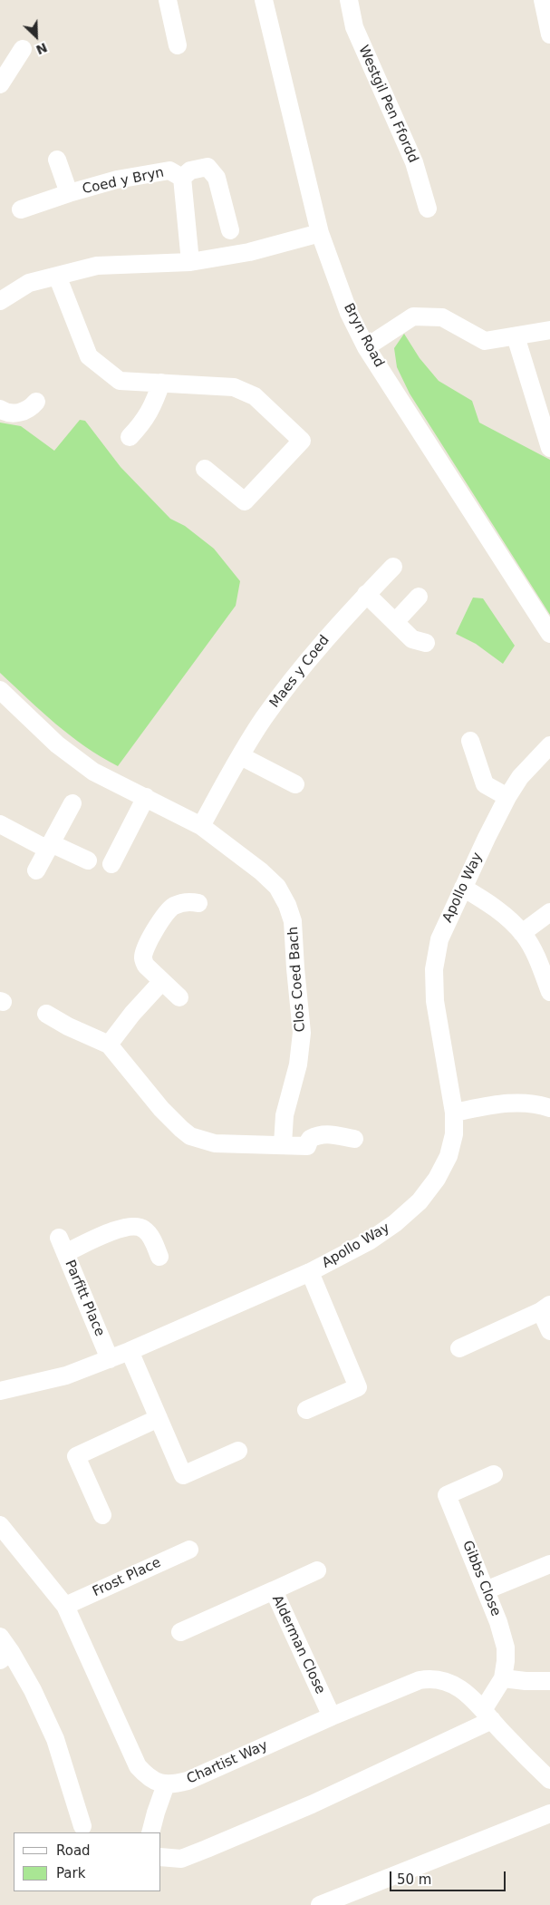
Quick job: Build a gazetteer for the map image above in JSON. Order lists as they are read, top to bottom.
{
  "streets": {
    "street": [
      "Westgil Pen Ffordd",
      "Coed y Bryn",
      "Bryn Road",
      "Maes y Coed",
      "Apollo Way",
      "Clos Coed Bach",
      "Parfitt Place",
      "Frost Place",
      "Gibbs Close",
      "Alderman Close",
      "Chartist Way"
    ]
  },
  "crossings": [
    ["Maes y Coed", "Clos Coed Bach"],
    ["Apollo Way", "Parfitt Place"],
    ["Gibbs Close", "Chartist Way"],
    ["Alderman Close", "Chartist Way"]
  ],
  "legend": ["Road", "Park"],
  "scale_bar": "50 m",
  "north": "bottom right"
}
